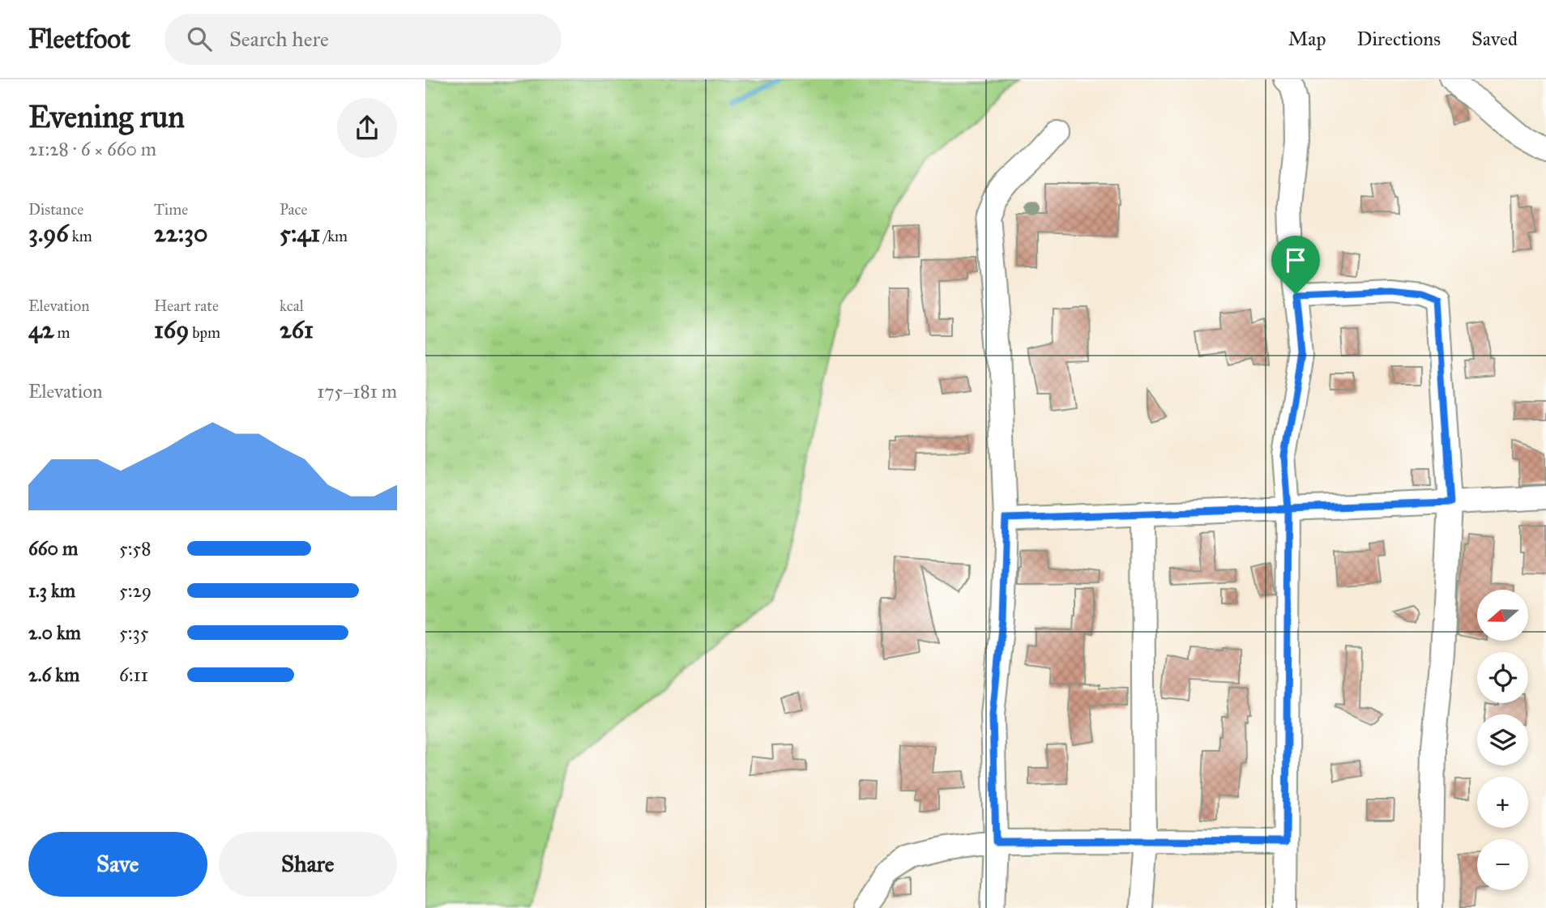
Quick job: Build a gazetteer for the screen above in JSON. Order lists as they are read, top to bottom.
{
  "north": "left",
  "page": {
    "header": "Fleetfoot",
    "search": "Search here",
    "nav": ["Map", "Directions", "Saved"],
    "heading": ["Evening run", "21:28 · 6 × 660 m"],
    "stats": [
      ["Distance", "3.96 km"],
      ["Time", "22:30"],
      ["Pace", "5:41 /km"],
      ["Elevation", "42 m"],
      ["Heart rate", "169 bpm"],
      ["kcal", "261"]
    ],
    "chart": ["Elevation", "175–181 m"],
    "list": [
      {
        "name": "660 m",
        "note": "5:58"
      },
      {
        "name": "1.3 km",
        "note": "5:29"
      },
      {
        "name": "2.0 km",
        "note": "5:35"
      },
      {
        "name": "2.6 km",
        "note": "6:11"
      }
    ],
    "map_buttons": ["+", "−"],
    "buttons": ["Save", "Share"]
  }
}
